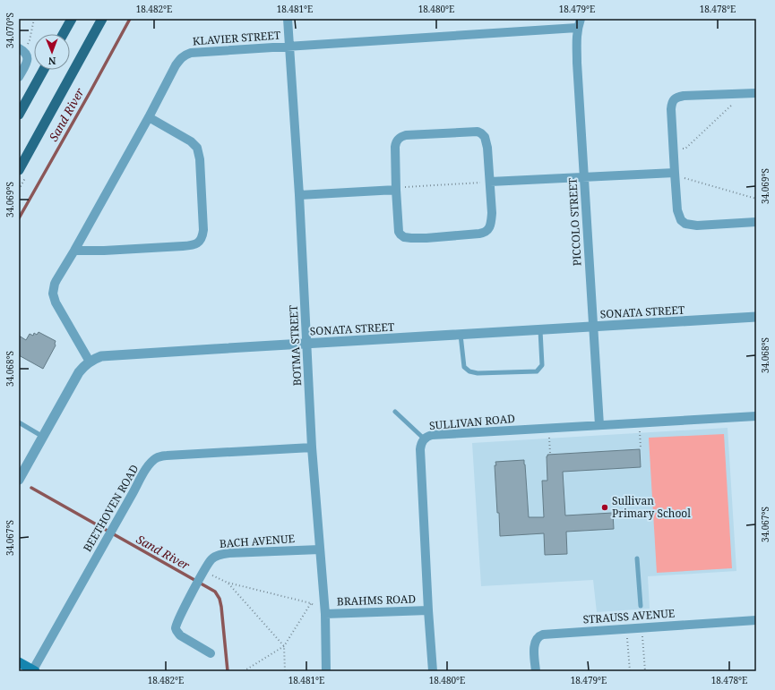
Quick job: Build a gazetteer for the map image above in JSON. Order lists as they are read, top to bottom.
{
  "streets": {
    "street": [
      "KLAVIER STREET",
      "PICCOLO STREET",
      "SONATA STREET",
      "BOTMA STREET",
      "SULLIVAN ROAD",
      "BEETHOVEN ROAD",
      "BACH AVENUE",
      "BRAHMS ROAD",
      "STRAUSS AVENUE"
    ]
  },
  "crossings": [
    ["KLAVIER STREET", "PICCOLO STREET"],
    ["KLAVIER STREET", "SONATA STREET"],
    ["KLAVIER STREET", "BOTMA STREET"],
    ["PICCOLO STREET", "SONATA STREET"],
    ["PICCOLO STREET", "SULLIVAN ROAD"],
    ["SONATA STREET", "BOTMA STREET"],
    ["BOTMA STREET", "BEETHOVEN ROAD"],
    ["BOTMA STREET", "BACH AVENUE"],
    ["BOTMA STREET", "BRAHMS ROAD"],
    ["SULLIVAN ROAD", "BRAHMS ROAD"]
  ],
  "water": ["Sand River"],
  "places": ["Sullivan Primary School"],
  "north": "bottom",
  "coordinates": [
    "18.482°E",
    "18.481°E",
    "18.480°E",
    "18.479°E",
    "18.478°E",
    "34.070°S",
    "34.069°S",
    "34.068°S",
    "34.067°S"
  ]
}
